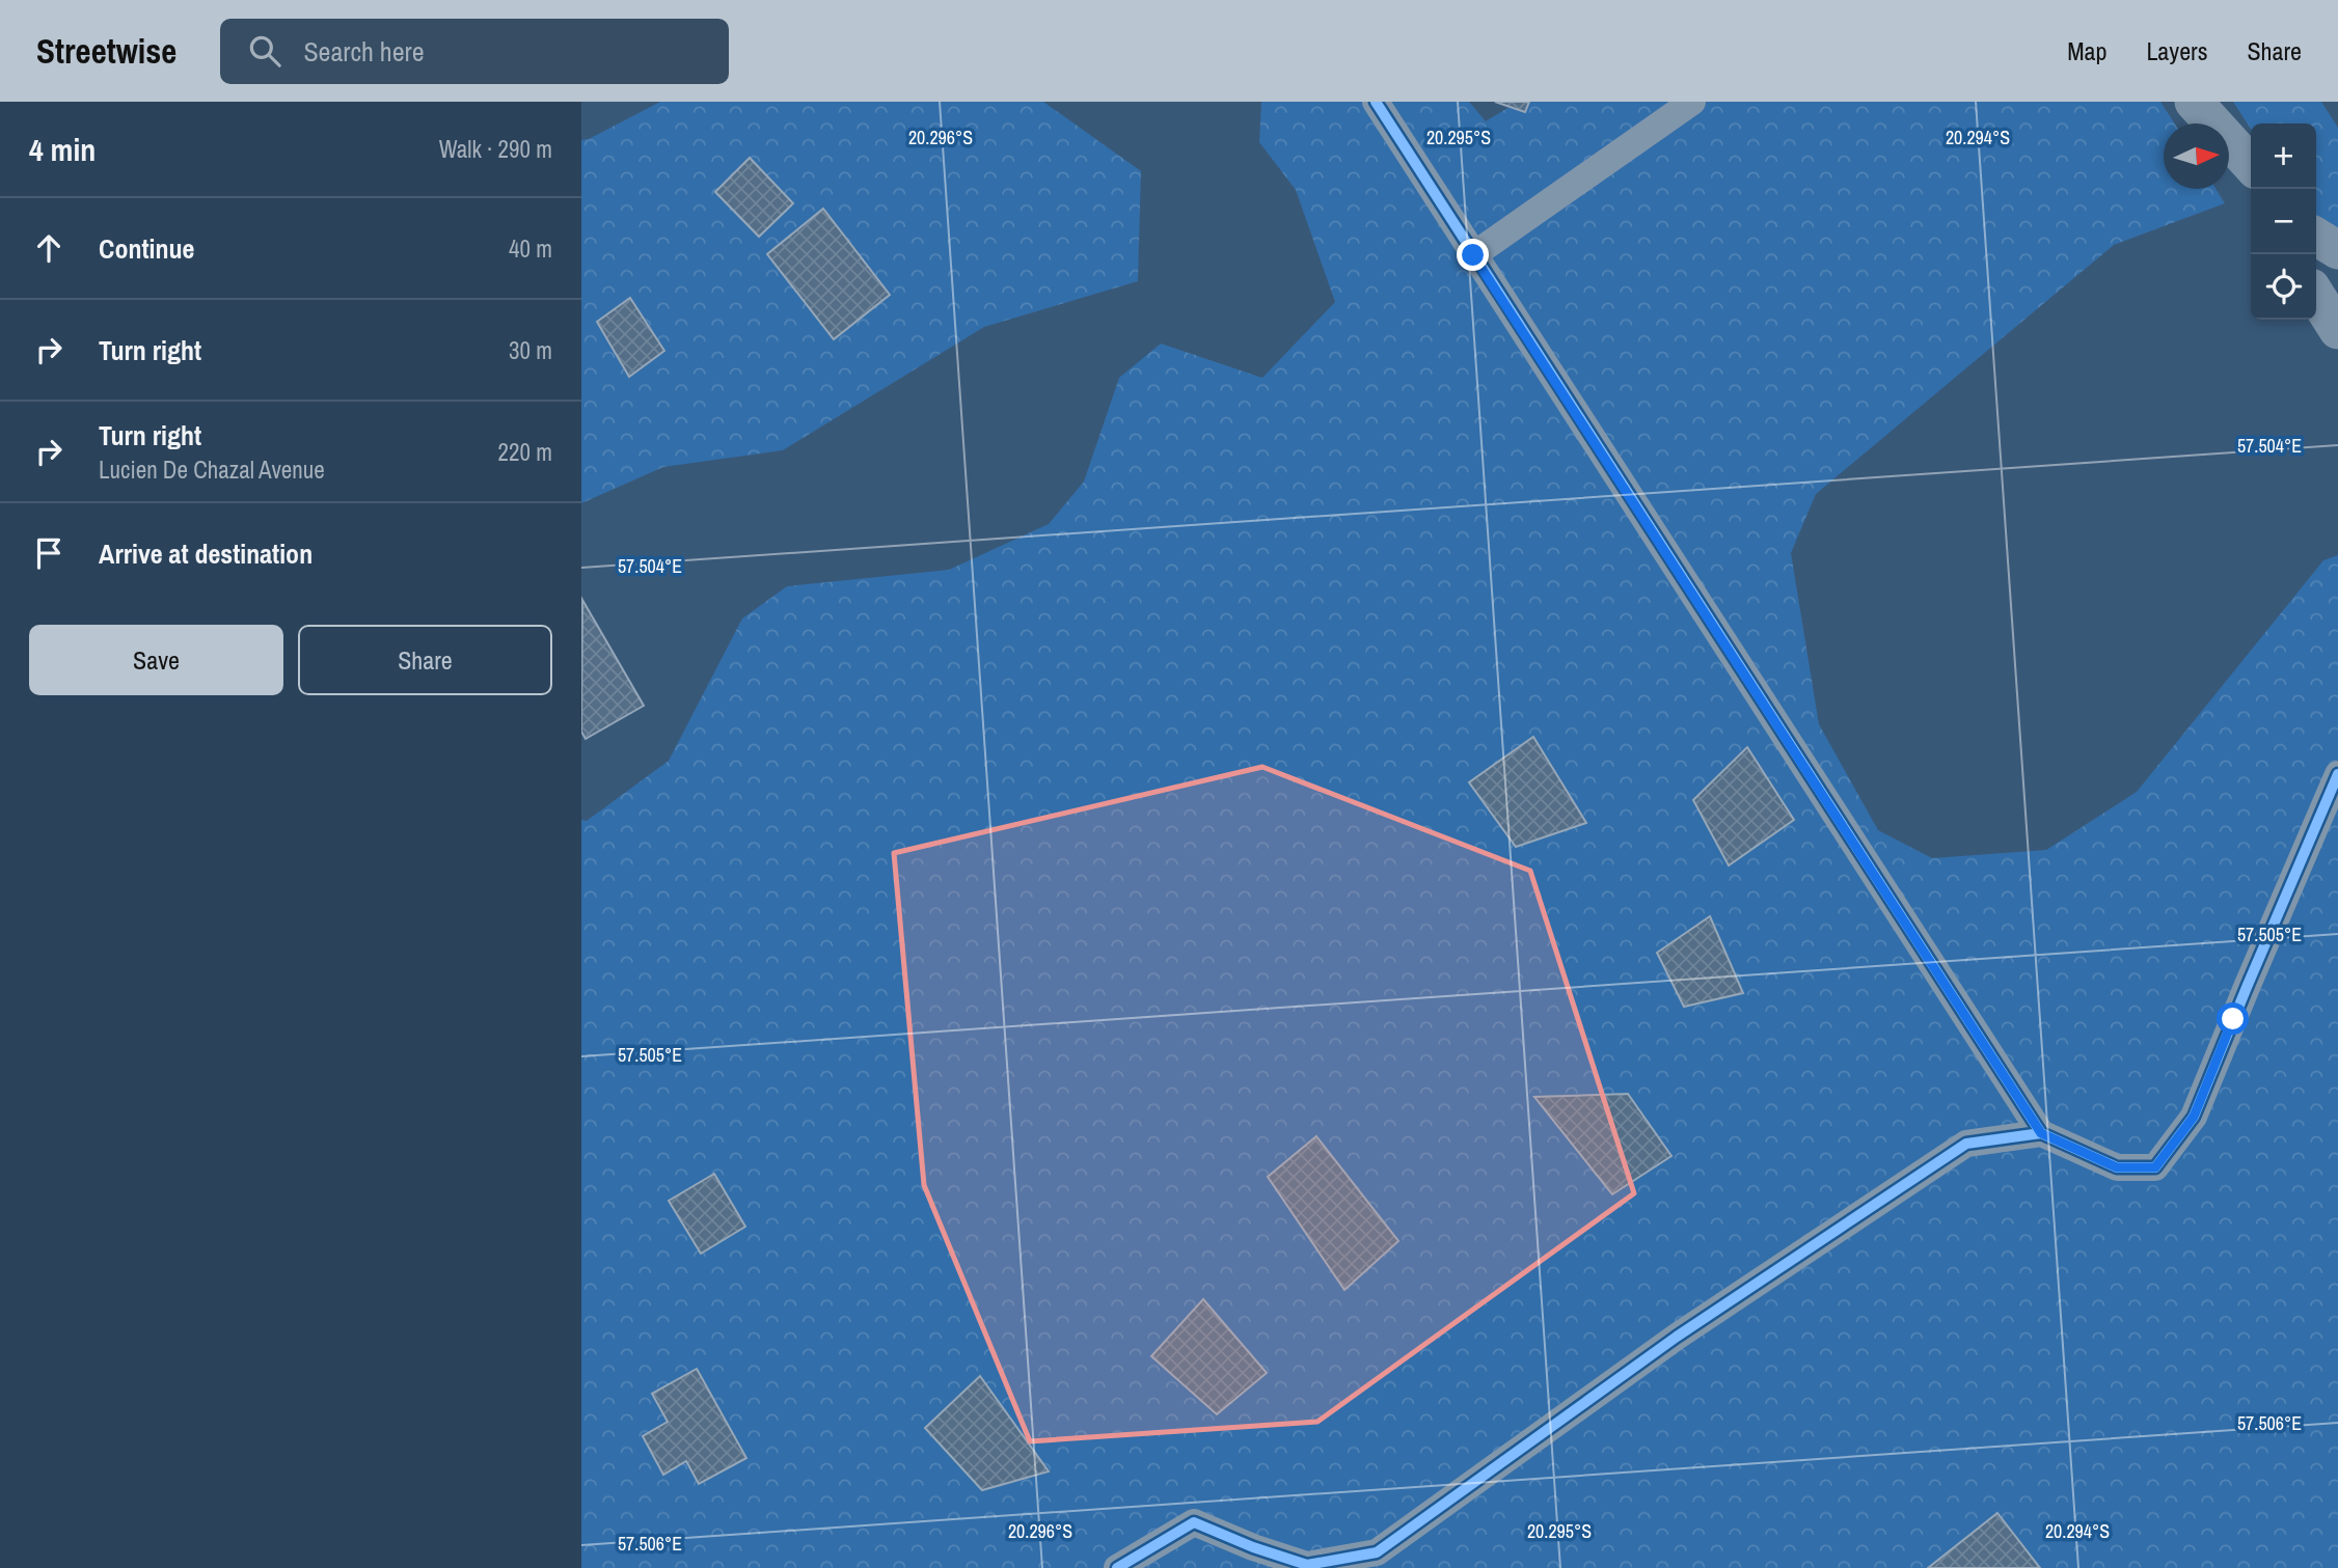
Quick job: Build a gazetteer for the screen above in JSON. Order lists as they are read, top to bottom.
{
  "north": "right",
  "page": {
    "header": "Streetwise",
    "search": "Search here",
    "nav": ["Map", "Layers", "Share"],
    "heading": ["4 min", "Walk · 290 m"],
    "map_buttons": ["+", "−"],
    "list": [
      ["Continue", "40 m"],
      ["Turn right", "30 m"],
      ["Turn right", "Lucien De Chazal Avenue", "220 m"],
      "Arrive at destination"
    ],
    "buttons": ["Save", "Share"]
  },
  "coordinates": [
    "20.296°S",
    "20.295°S",
    "20.294°S",
    "57.504°E",
    "57.505°E",
    "57.506°E"
  ]
}
